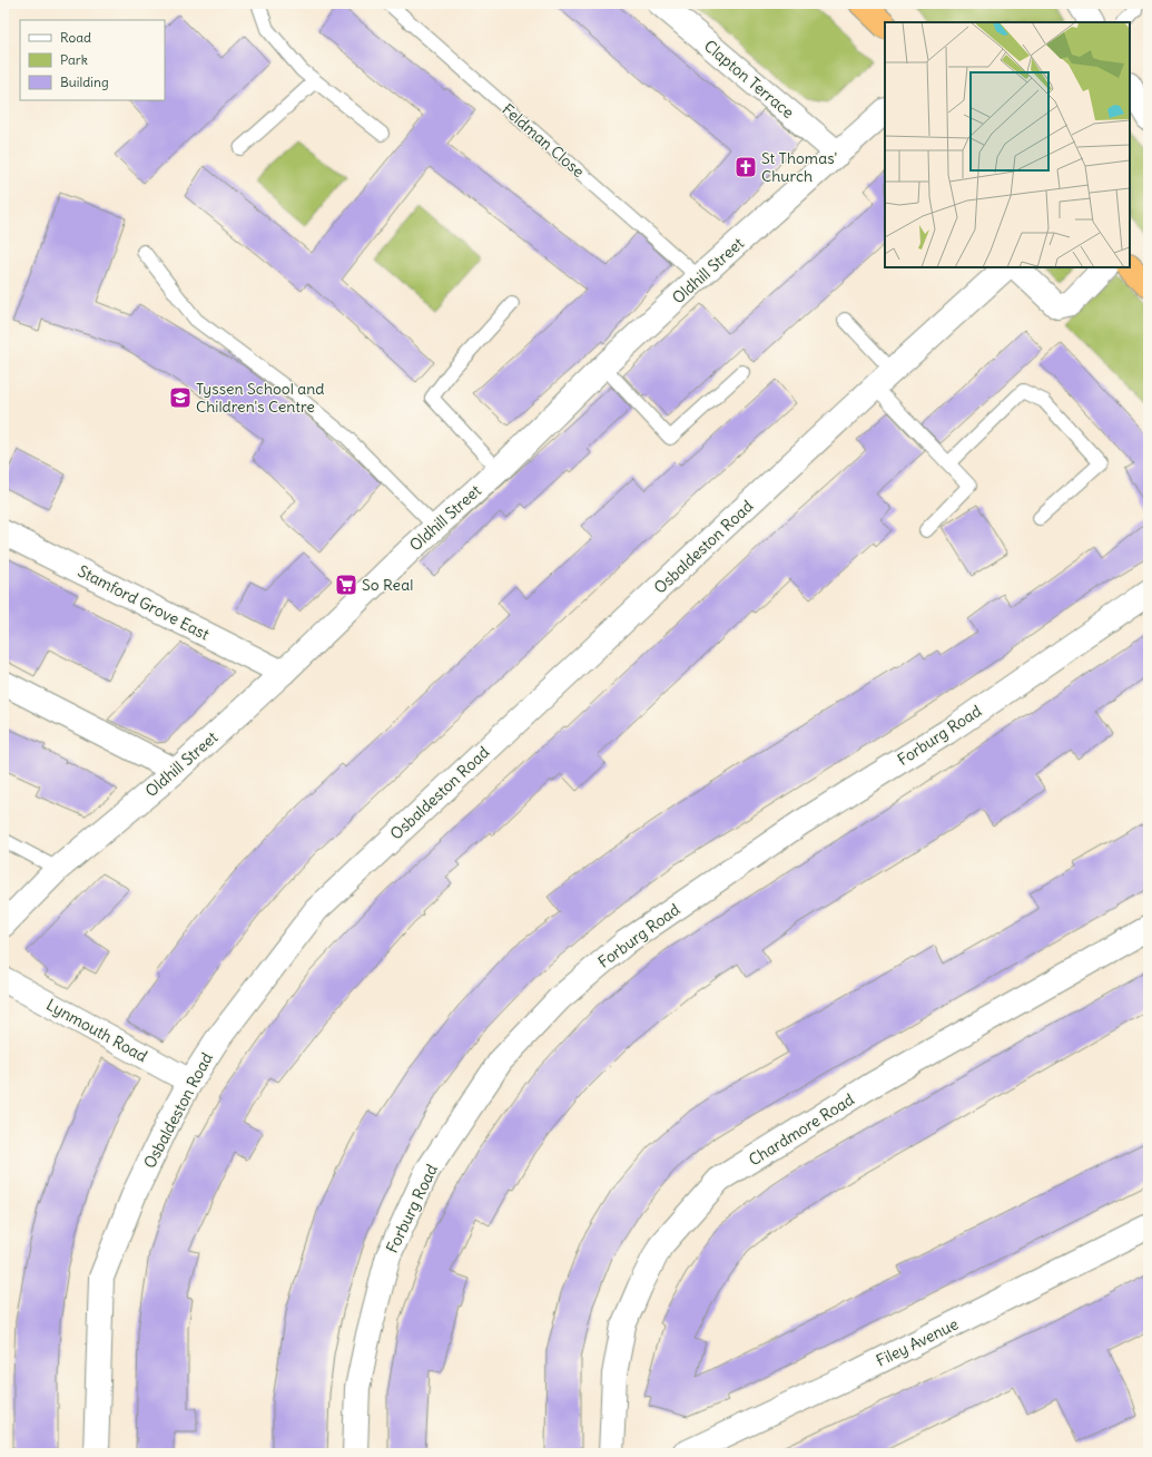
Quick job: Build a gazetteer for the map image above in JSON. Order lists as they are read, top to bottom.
{
  "streets": {
    "street": [
      "Clapton Terrace",
      "Oldhill Street",
      "Osbaldeston Road",
      "Stamford Grove East",
      "Forburg Road",
      "Lynmouth Road",
      "Chardmore Road",
      "Filey Avenue"
    ],
    "lane": ["Feldman Close"]
  },
  "crossings": [
    ["Clapton Terrace", "Oldhill Street"],
    ["Feldman Close", "Oldhill Street"],
    ["Oldhill Street", "Stamford Grove East"],
    ["Osbaldeston Road", "Lynmouth Road"]
  ],
  "places": {
    "church": ["St Thomas' Church"],
    "school or university": ["Tyssen School and Children's Centre"],
    "supermarket": ["So Real"]
  },
  "legend": ["Road", "Park", "Building"]
}
